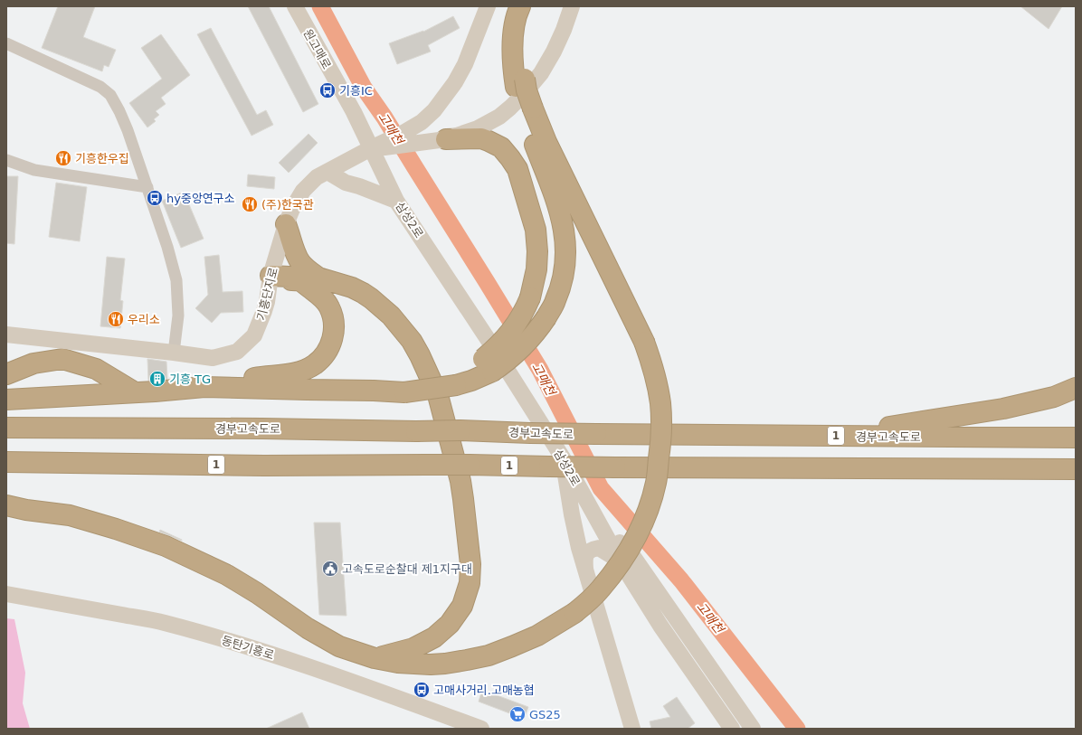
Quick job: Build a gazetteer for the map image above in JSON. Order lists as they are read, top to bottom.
{
  "streets": {
    "highway": ["경부고속도로", "1"],
    "main road": [
      "원고매로",
      "삼성2로",
      "기흥단지로",
      "동탄기흥로"
    ]
  },
  "crossings": [
    ["원고매로", "삼성2로"],
    ["원고매로", "기흥단지로"],
    ["삼성2로", "기흥단지로"],
    ["삼성2로", "1"]
  ],
  "water": ["고매천"],
  "places": {
    "bus stop": ["기흥IC", "hy중앙연구소", "고매사거리.고매농협"],
    "restaurant": ["기흥한우집", "(주)한국관", "우리소"],
    "building": ["기흥 TG"],
    "public building": ["고속도로순찰대 제1지구대"],
    "supermarket": ["GS25"]
  }
}
